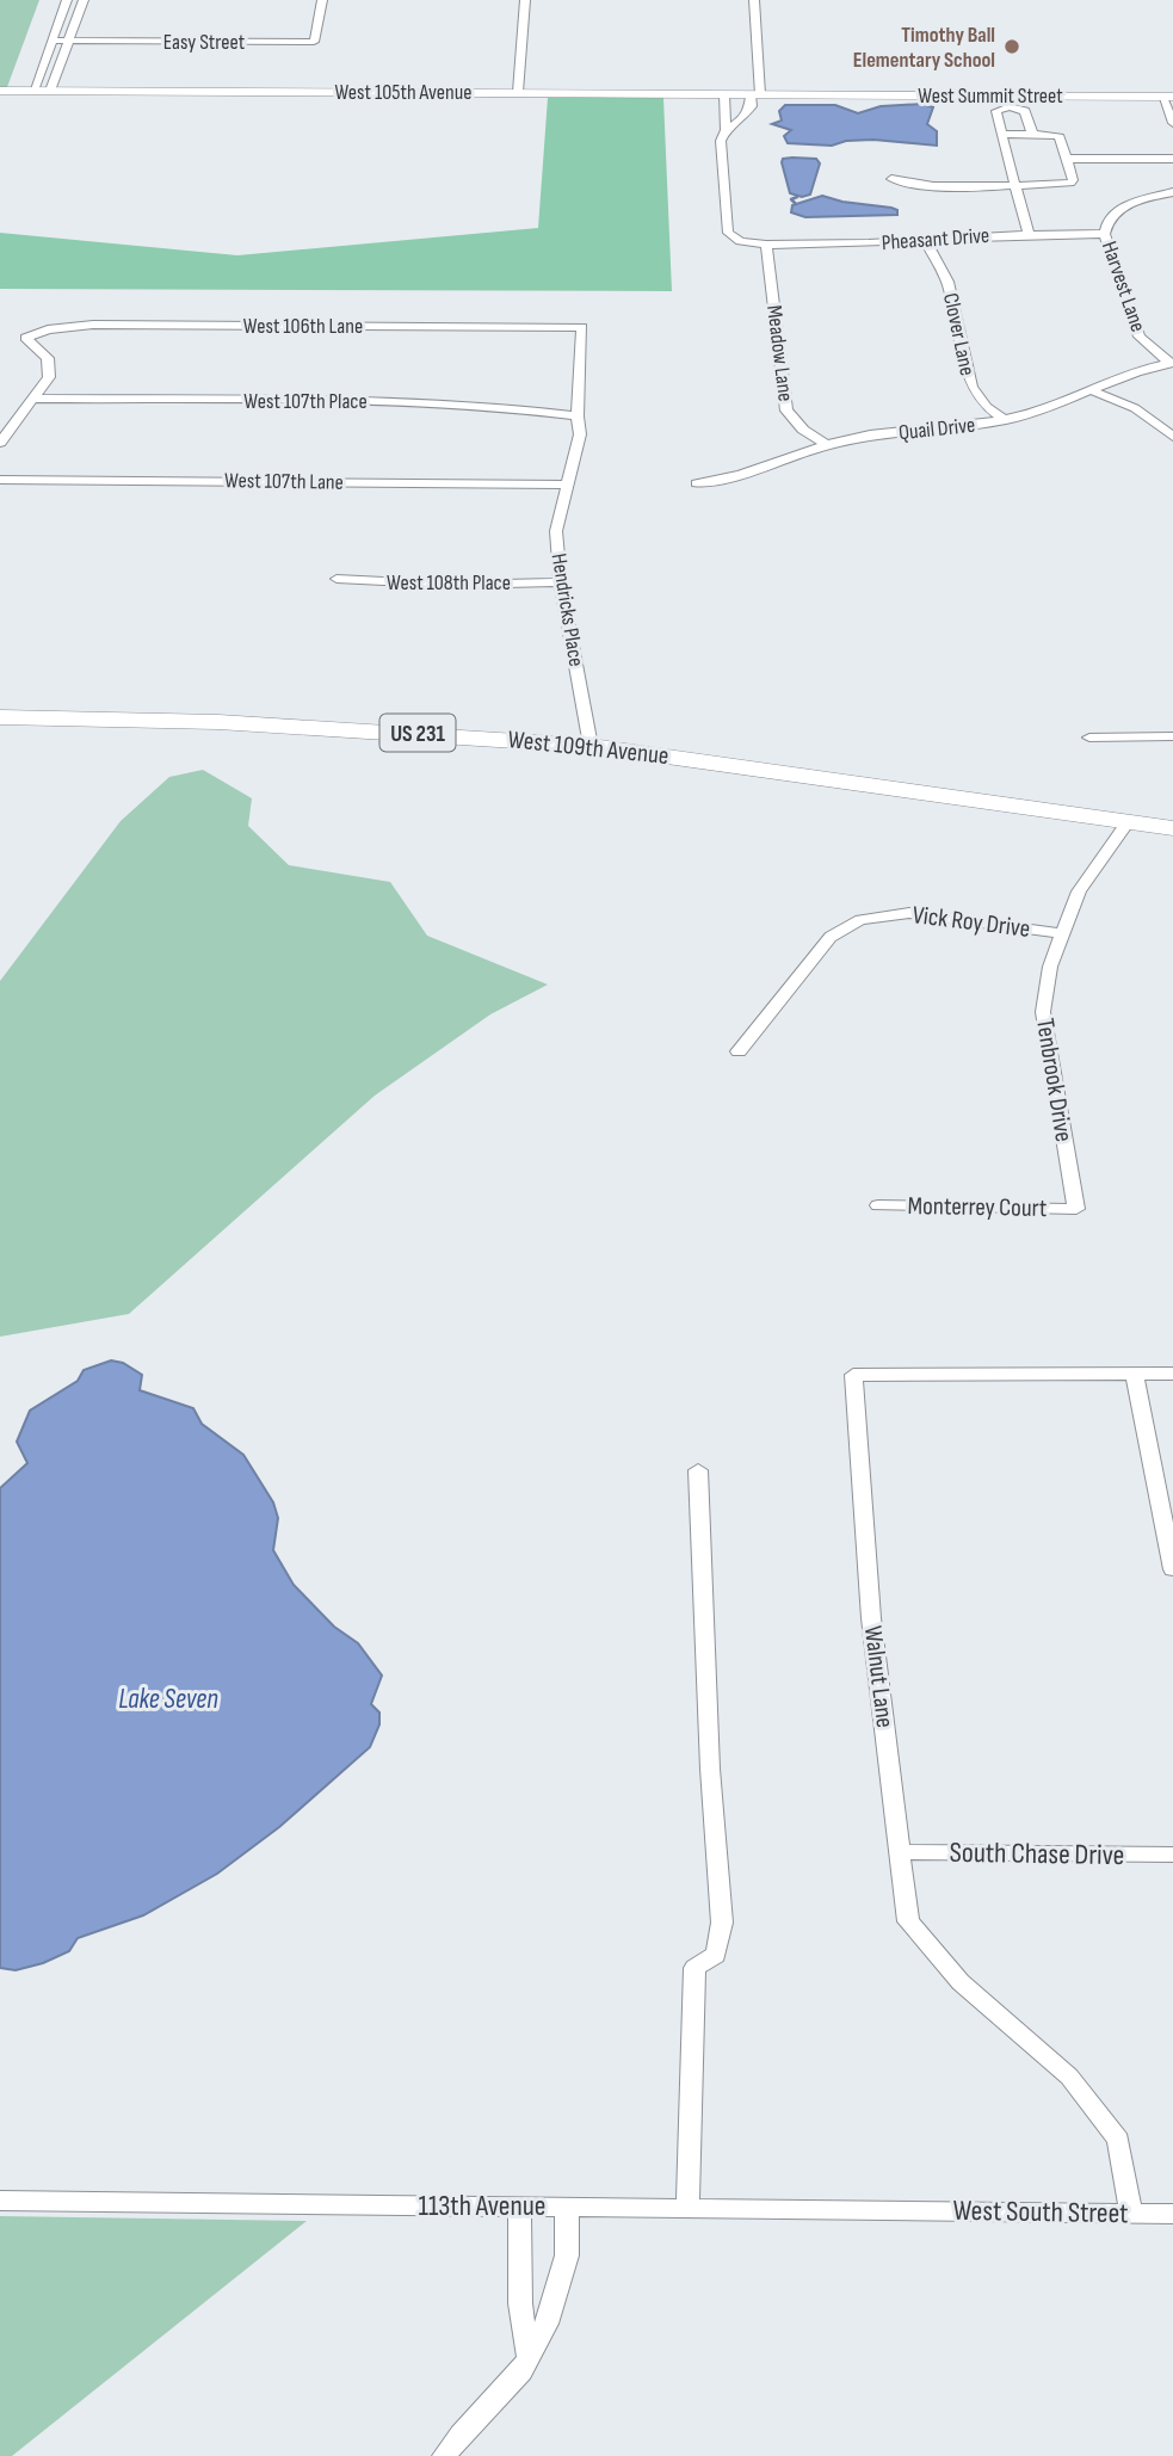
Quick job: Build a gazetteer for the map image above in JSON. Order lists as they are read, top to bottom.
{
  "streets": {
    "main road": ["US 231", "West 109th Avenue"],
    "street": [
      "Easy Street",
      "West 105th Avenue",
      "West Summit Street",
      "Pheasant Drive",
      "Harvest Lane",
      "West 106th Lane",
      "Clover Lane",
      "Meadow Lane",
      "West 107th Place",
      "Quail Drive",
      "West 107th Lane",
      "West 108th Place",
      "Hendricks Place",
      "Vick Roy Drive",
      "Tenbrook Drive",
      "Monterrey Court",
      "Walnut Lane",
      "South Chase Drive",
      "113th Avenue",
      "West South Street"
    ]
  },
  "crossings": [
    ["West 105th Avenue", "West Summit Street"],
    ["Pheasant Drive", "Harvest Lane"],
    ["Pheasant Drive", "Clover Lane"],
    ["Pheasant Drive", "Meadow Lane"],
    ["Harvest Lane", "Quail Drive"],
    ["West 106th Lane", "West 107th Place"],
    ["West 106th Lane", "Hendricks Place"],
    ["Clover Lane", "Quail Drive"],
    ["Meadow Lane", "Quail Drive"],
    ["West 107th Place", "Hendricks Place"],
    ["West 107th Lane", "Hendricks Place"],
    ["West 108th Place", "Hendricks Place"],
    ["Hendricks Place", "West 109th Avenue"],
    ["West 109th Avenue", "Tenbrook Drive"],
    ["Vick Roy Drive", "Tenbrook Drive"],
    ["Tenbrook Drive", "Monterrey Court"],
    ["Walnut Lane", "South Chase Drive"],
    ["Walnut Lane", "West South Street"],
    ["113th Avenue", "West South Street"]
  ],
  "water": ["Lake Seven"],
  "places": ["Timothy Ball Elementary School"]
}
